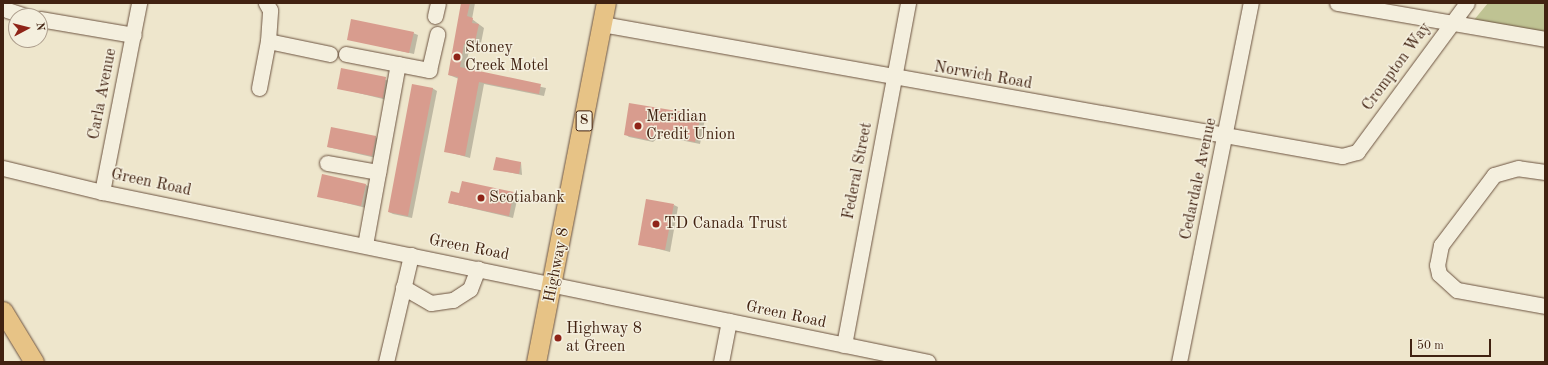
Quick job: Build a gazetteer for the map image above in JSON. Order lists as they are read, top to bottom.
{
  "streets": {
    "main road": ["8", "Highway 8"],
    "street": [
      "Crompton Way",
      "Norwich Road",
      "Carla Avenue",
      "Federal Street",
      "Cedardale Avenue",
      "Green Road"
    ]
  },
  "crossings": [
    ["Crompton Way", "Norwich Road"],
    ["Norwich Road", "Federal Street"],
    ["Norwich Road", "Cedardale Avenue"],
    ["Norwich Road", "Highway 8"],
    ["Carla Avenue", "Green Road"],
    ["Federal Street", "Green Road"],
    ["Green Road", "Highway 8"]
  ],
  "places": [
    "Stoney Creek Motel",
    "Meridian Credit Union",
    "Scotiabank",
    "TD Canada Trust",
    "Highway 8 at Green"
  ],
  "scale_bar": "50 m",
  "north": "right"
}
